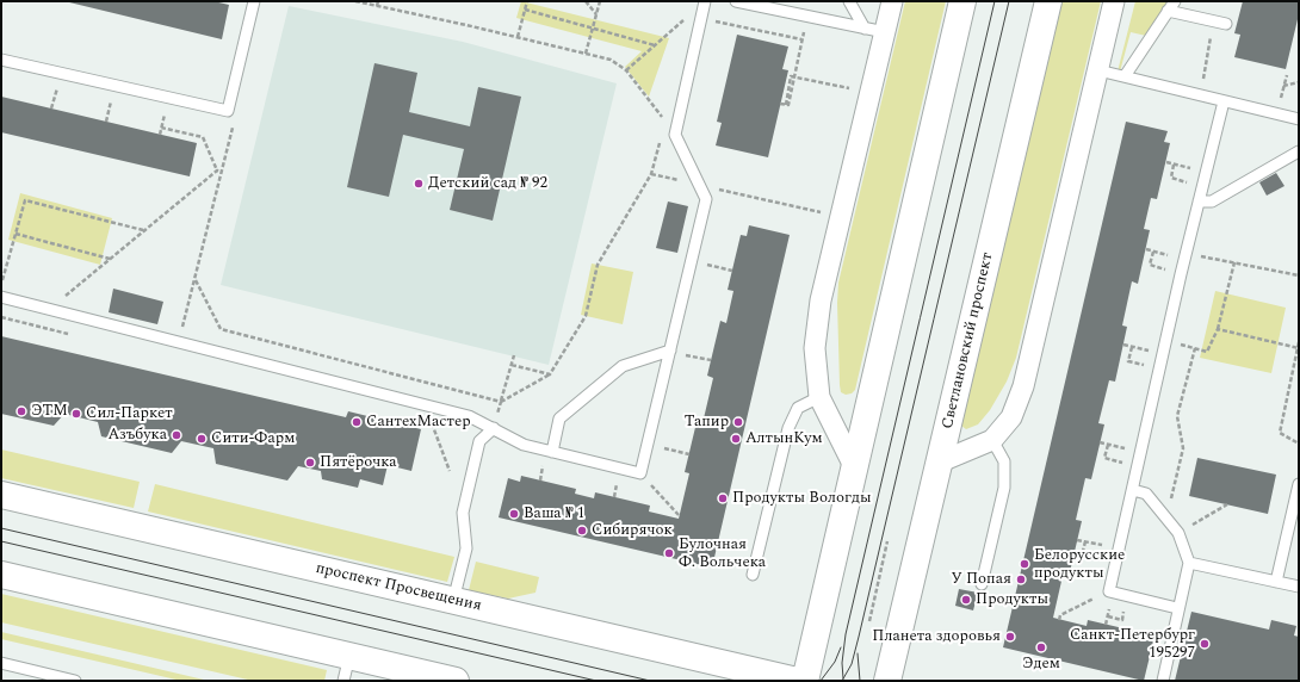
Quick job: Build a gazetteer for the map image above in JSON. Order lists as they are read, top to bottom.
{
  "streets": {
    "main road": ["Светлановский проспект", "проспект Просвещения"]
  },
  "places": [
    "Детский сад № 92",
    "ЭТМ",
    "Сил-Паркет",
    "СантехМастер",
    "Тапир",
    "Азъбука",
    "Сити-Фарм",
    "АлтынКум",
    "Пятёрочка",
    "Продукты Вологды",
    "Ваша № 1",
    "Сибирячок",
    "Булочная Ф. Вольчека",
    "Белорусские продукты",
    "У Попая",
    "Продукты",
    "Планета здоровья",
    "Санкт-Петербург 195297",
    "Эдем"
  ]
}
